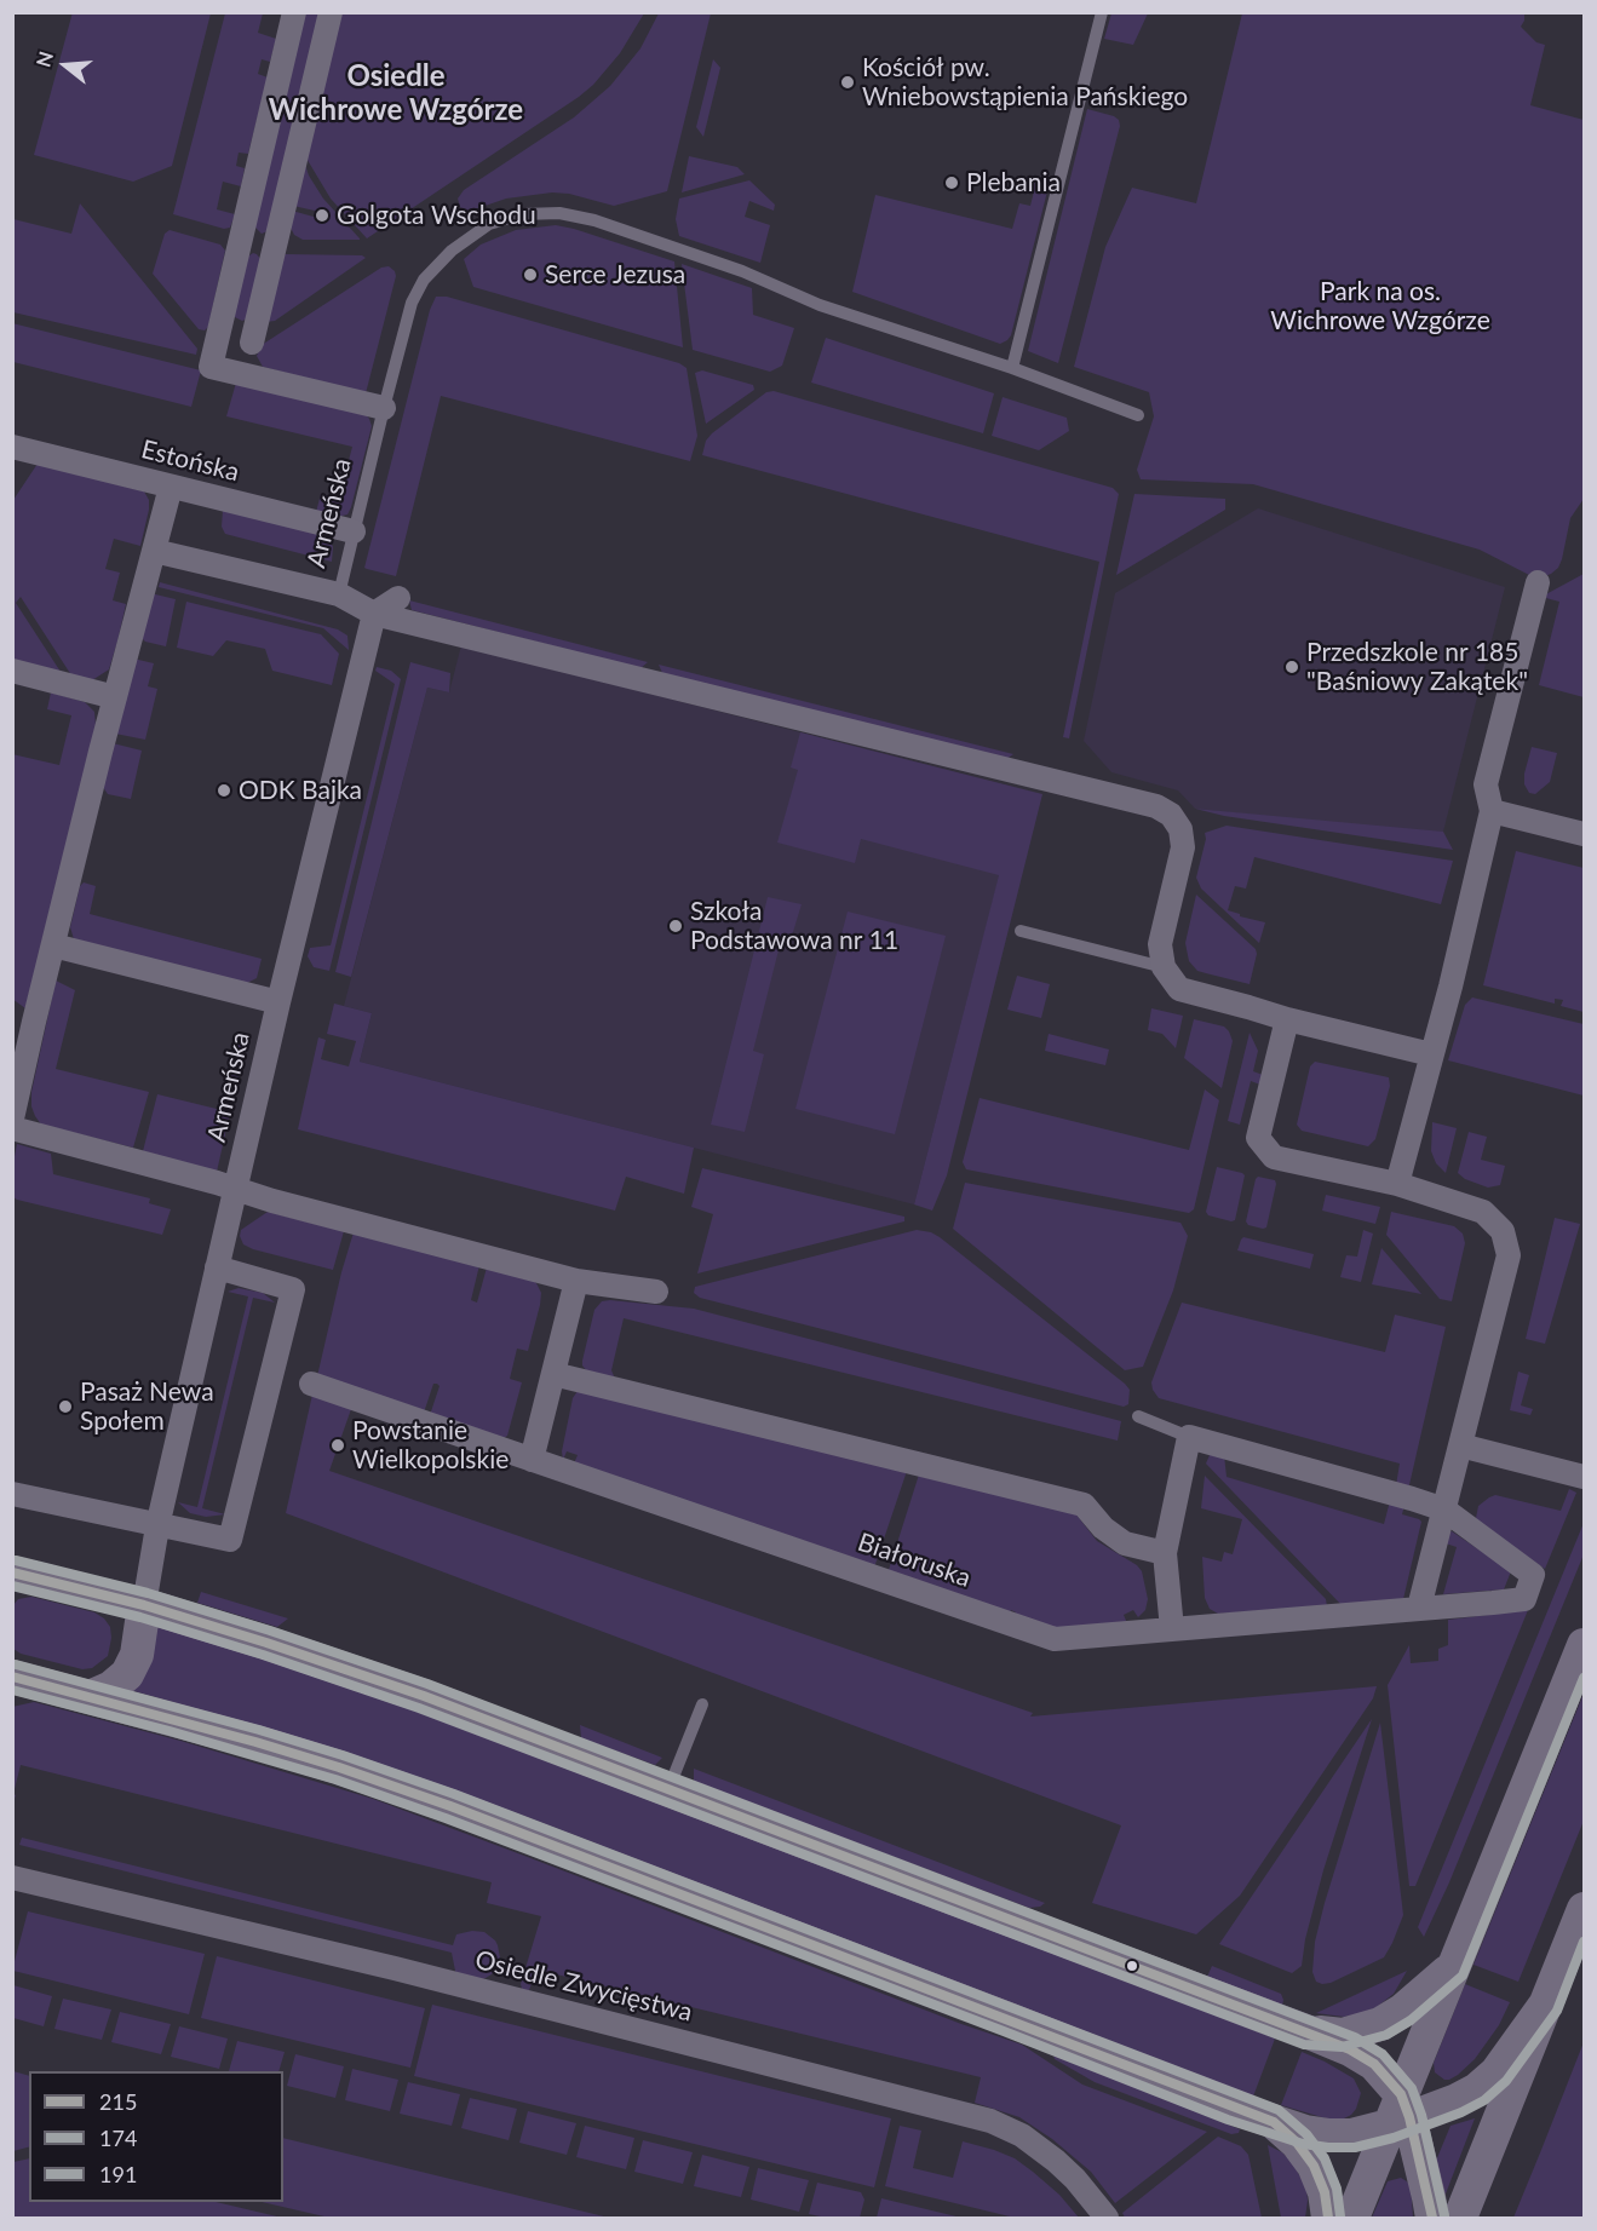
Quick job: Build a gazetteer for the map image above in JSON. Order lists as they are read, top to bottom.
{
  "streets": {
    "street": [
      "Estońska",
      "Armeńska",
      "Białoruska",
      "Osiedle Zwycięstwa"
    ]
  },
  "crossings": [
    ["Estońska", "Armeńska"]
  ],
  "districts": ["Osiedle Wichrowe Wzgórze"],
  "parks": ["Park na os. Wichrowe Wzgórze"],
  "places": [
    "Kościół pw. Wniebowstąpienia Pańskiego",
    "Plebania",
    "Golgota Wschodu",
    "Serce Jezusa",
    "Przedszkole nr 185 \"Baśniowy Zakątek\"",
    "ODK Bajka",
    "Szkoła Podstawowa nr 11",
    "Pasaż Newa Społem",
    "Powstanie Wielkopolskie"
  ],
  "lines": ["transit line 191", "transit line 215", "transit line 174"],
  "legend": ["215", "174", "191"],
  "north": "left"
}
